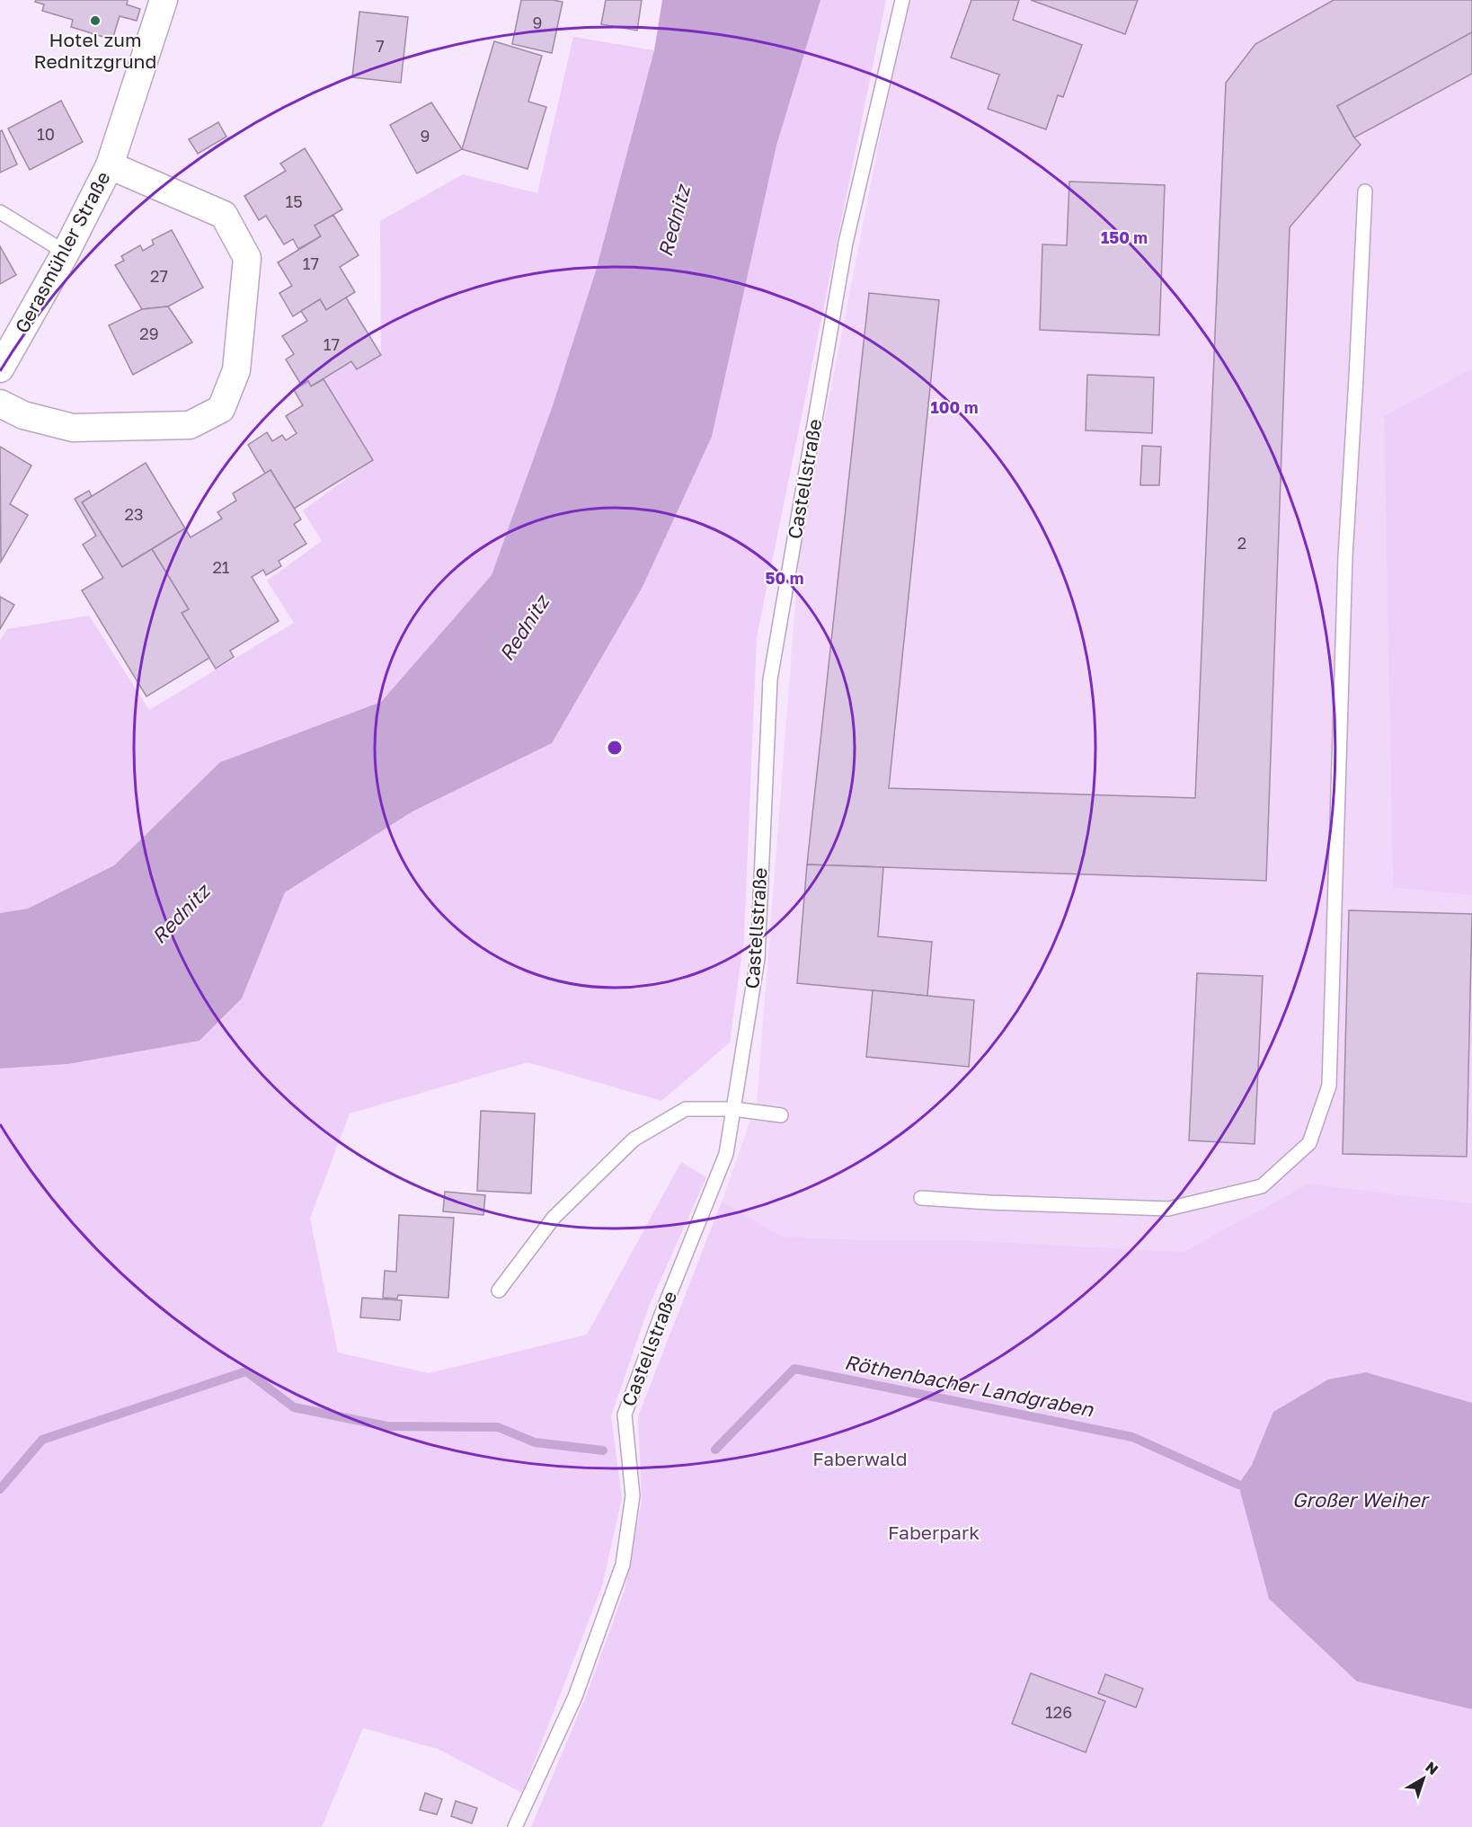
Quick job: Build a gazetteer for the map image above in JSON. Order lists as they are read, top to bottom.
{
  "streets": {
    "street": ["Gerasmühler Straße"],
    "lane": ["Castellstraße"]
  },
  "water": ["Rednitz", "Röthenbacher Landgraben", "Großer Weiher"],
  "parks": ["Faberwald", "Faberpark"],
  "places": ["Hotel zum Rednitzgrund"],
  "house_numbers": [
    "9",
    "7",
    "10",
    "9",
    "15",
    "17",
    "27",
    "29",
    "17",
    "23",
    "2",
    "21",
    "126"
  ],
  "north": "top right",
  "rings": ["150 m", "100 m", "50 m"]
}
